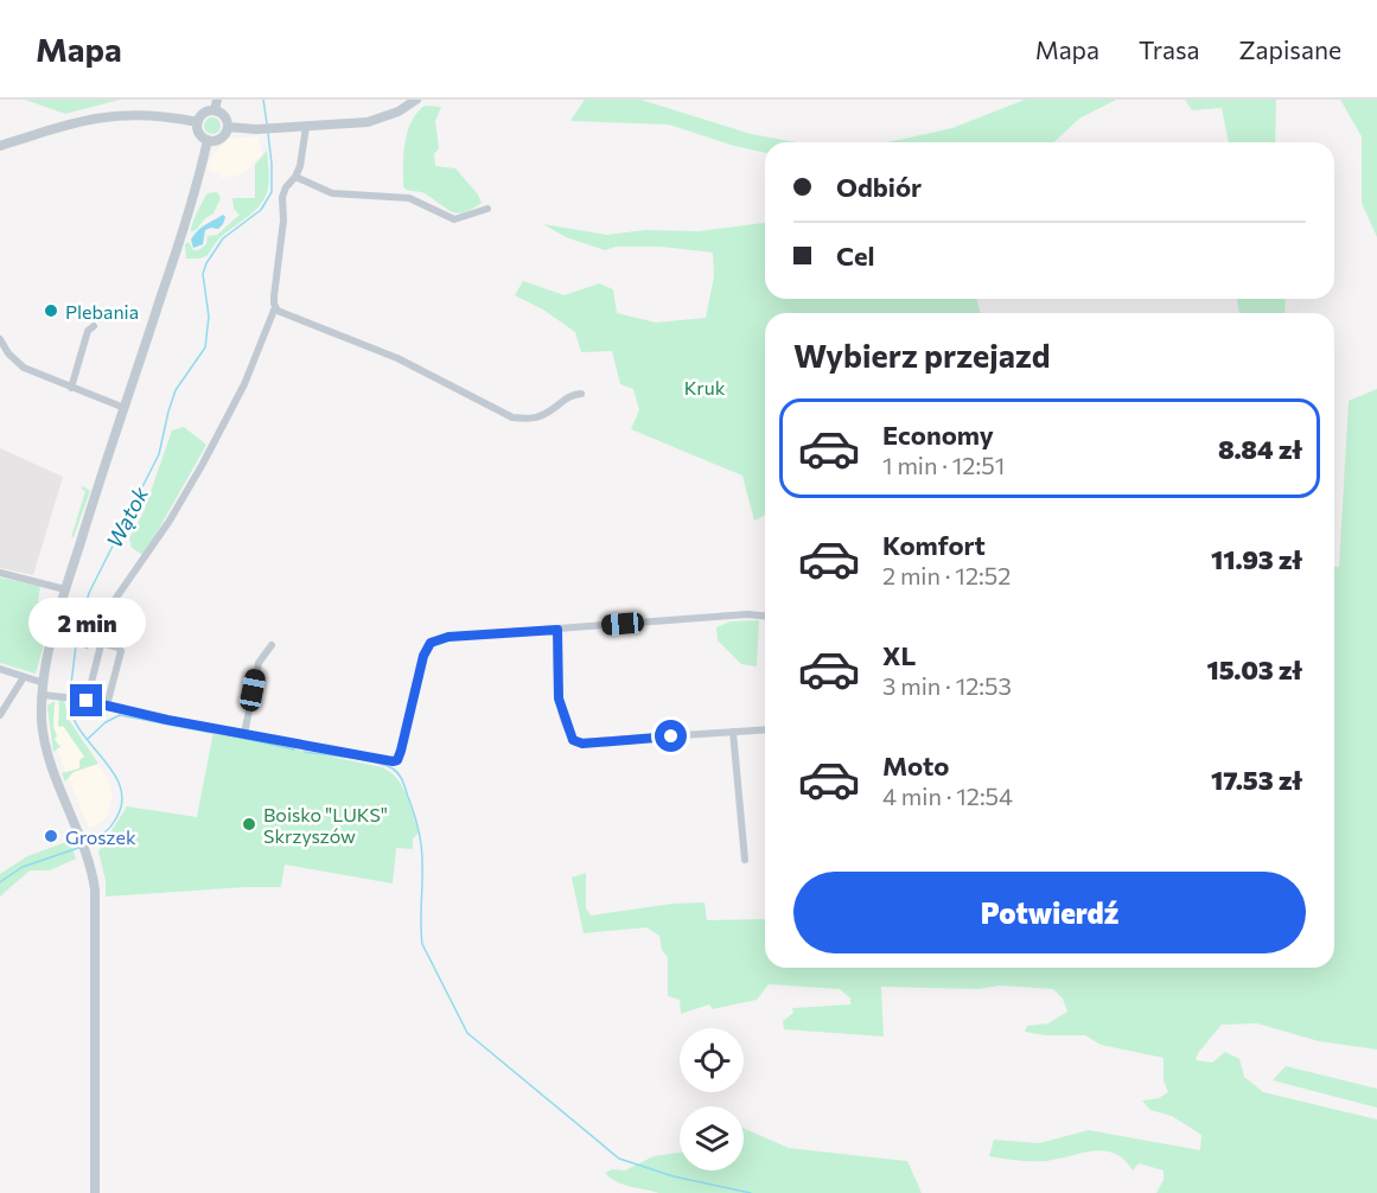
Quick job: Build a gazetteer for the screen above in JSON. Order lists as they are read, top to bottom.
{
  "water": ["Wątok"],
  "parks": ["Kruk"],
  "places": ["Plebania", "Boisko \"LUKS\" Skrzyszów", "Groszek"],
  "page": {
    "header": "Mapa",
    "nav": ["Mapa", "Trasa", "Zapisane"],
    "banner": ["Odbiór", "Cel"],
    "heading": "Wybierz przejazd",
    "list": [
      {
        "name": "Economy",
        "note": "1 min · 12:51",
        "value": "8.84 zł"
      },
      {
        "name": "Komfort",
        "note": "2 min · 12:52",
        "value": "11.93 zł"
      },
      {
        "name": "XL",
        "note": "3 min · 12:53",
        "value": "15.03 zł"
      },
      {
        "name": "Moto",
        "note": "4 min · 12:54",
        "value": "17.53 zł"
      }
    ],
    "bubble": "2 min",
    "buttons": "Potwierdź"
  }
}
